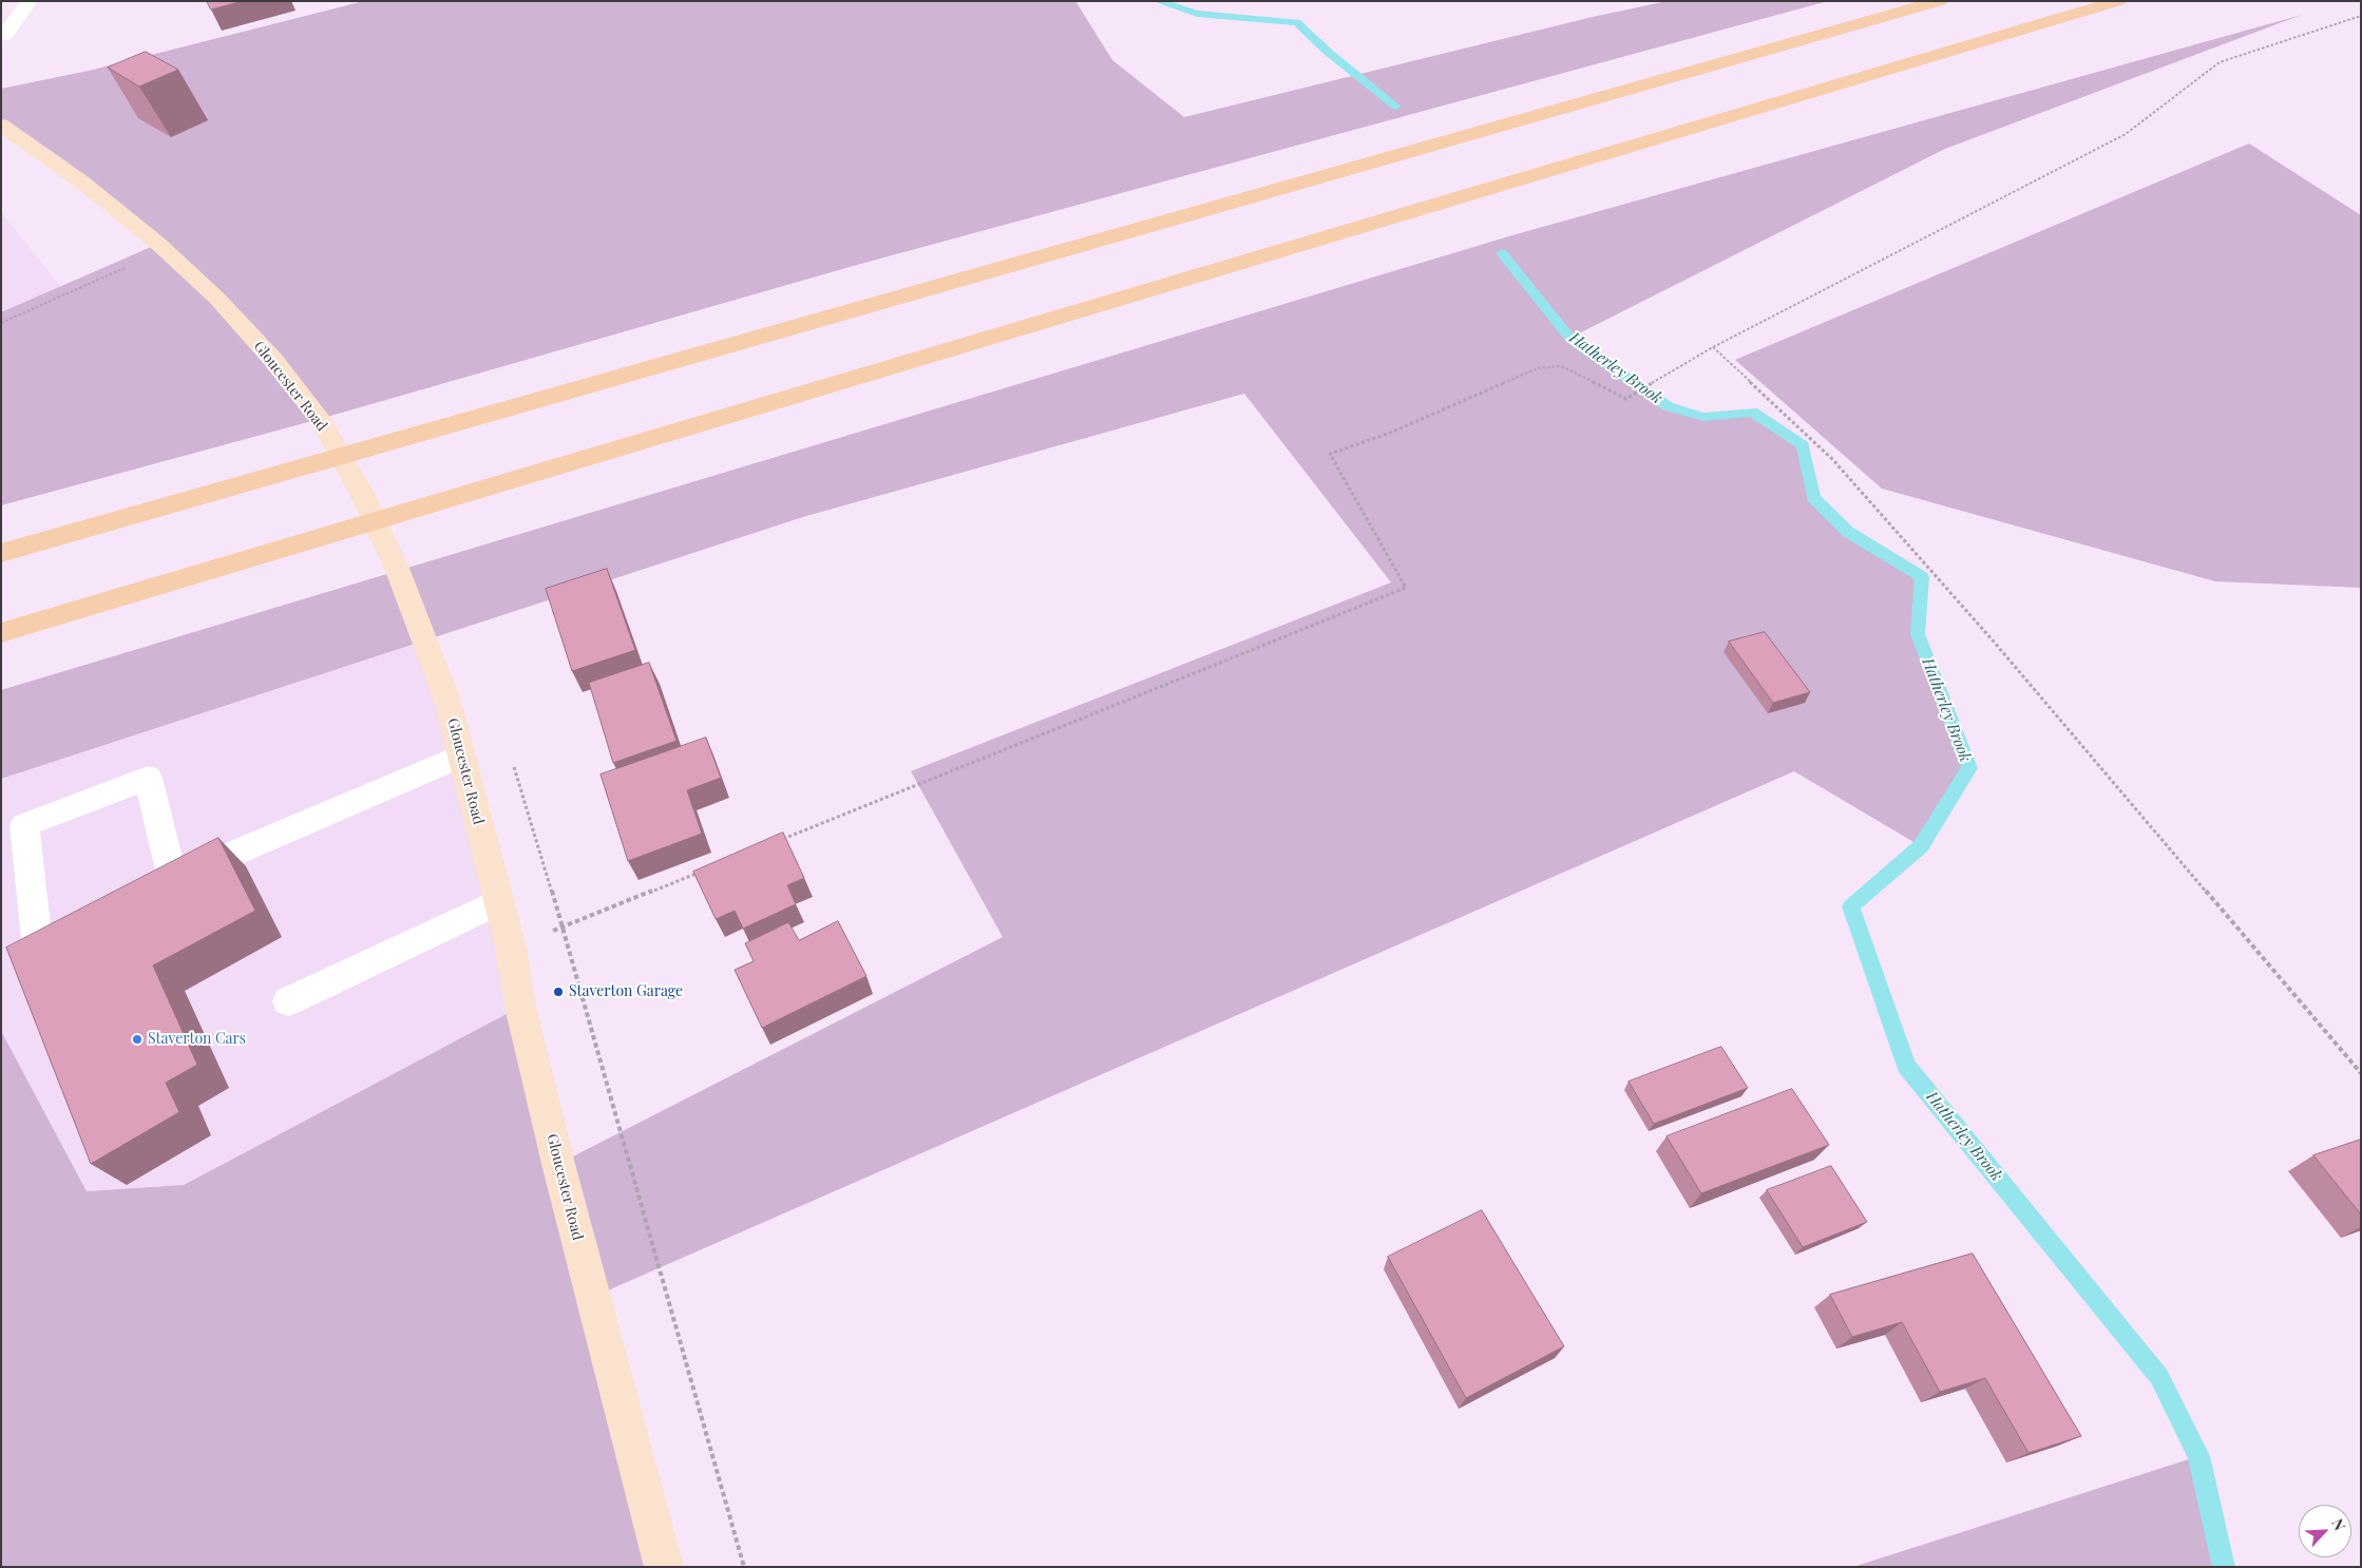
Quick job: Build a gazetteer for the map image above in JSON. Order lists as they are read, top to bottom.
{
  "streets": {
    "main road": ["Gloucester Road"]
  },
  "water": ["Hatherley Brook"],
  "places": ["Staverton Garage", "Staverton Cars"],
  "north": "top right"
}
